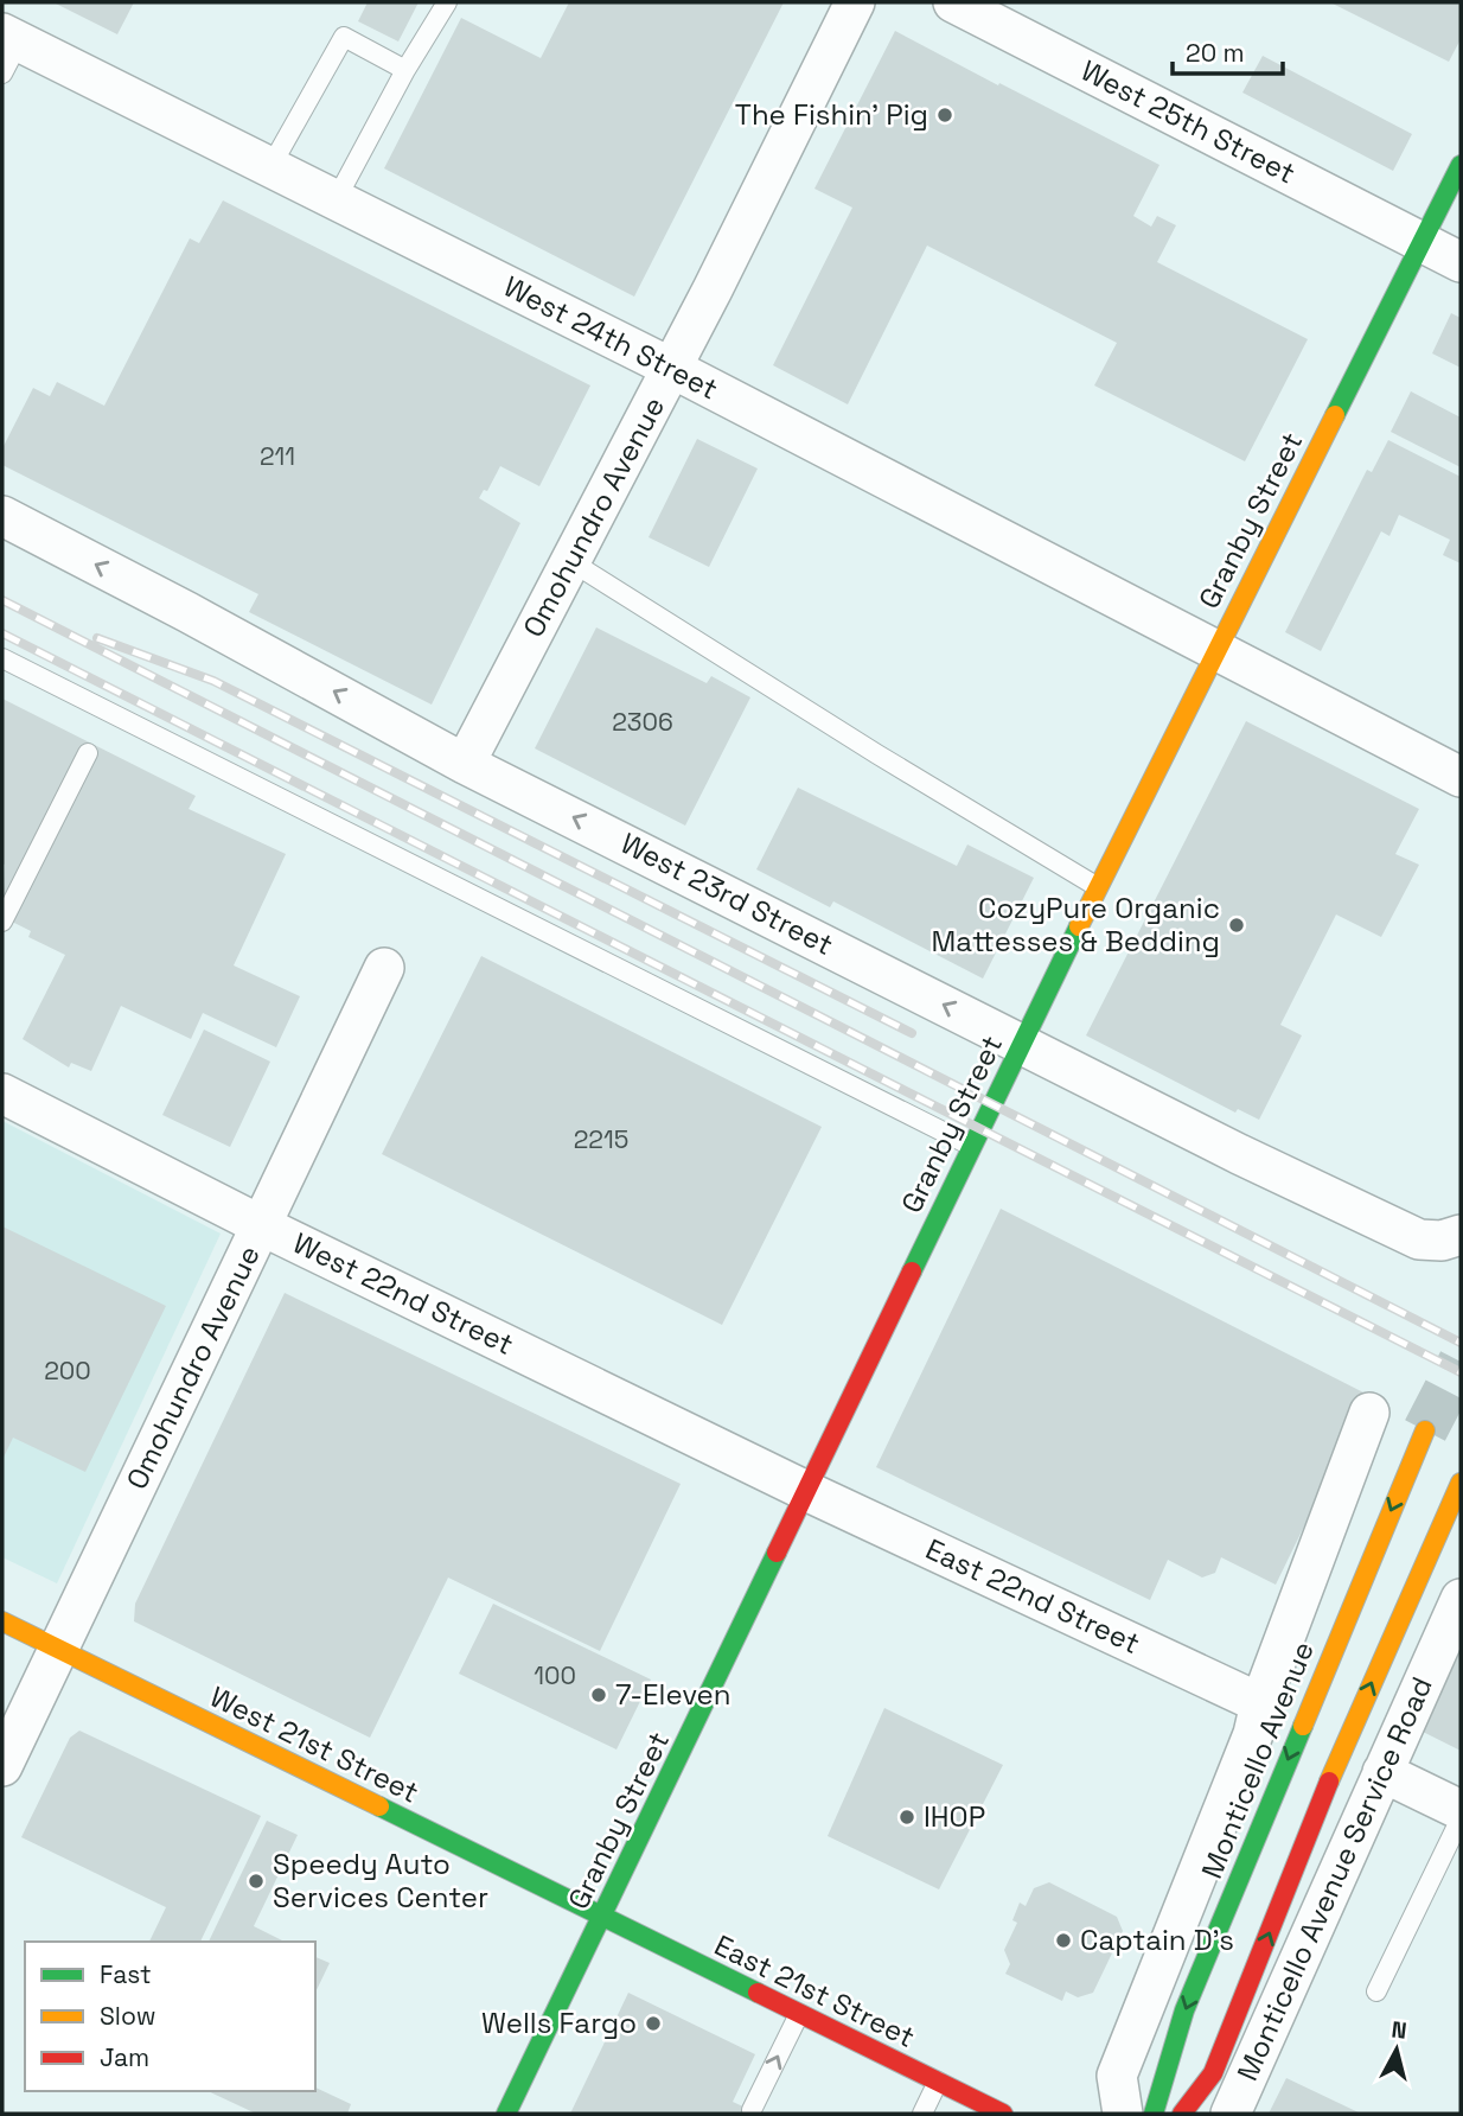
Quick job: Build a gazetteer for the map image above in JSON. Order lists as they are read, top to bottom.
{
  "streets": {
    "main road": [
      "Granby Street",
      "West 21st Street",
      "Monticello Avenue",
      "East 21st Street"
    ],
    "street": [
      "West 25th Street",
      "West 24th Street",
      "Omohundro Avenue",
      "West 23rd Street",
      "West 22nd Street",
      "East 22nd Street",
      "Monticello Avenue Service Road"
    ]
  },
  "crossings": [
    ["West 25th Street", "Granby Street"],
    ["West 24th Street", "Omohundro Avenue"],
    ["West 24th Street", "Granby Street"],
    ["Omohundro Avenue", "West 23rd Street"],
    ["Omohundro Avenue", "West 22nd Street"],
    ["Omohundro Avenue", "West 21st Street"],
    ["Granby Street", "West 23rd Street"],
    ["Granby Street", "West 22nd Street"],
    ["Granby Street", "East 22nd Street"],
    ["Granby Street", "West 21st Street"],
    ["Granby Street", "East 21st Street"],
    ["West 22nd Street", "East 22nd Street"],
    ["West 21st Street", "East 21st Street"]
  ],
  "one_way": ["West 23rd Street"],
  "places": [
    "The Fishin' Pig",
    "CozyPure Organic Mattesses & Bedding",
    "7-Eleven",
    "IHOP",
    "Speedy Auto Services Center",
    "Captain D's",
    "Wells Fargo"
  ],
  "house_numbers": [
    "211",
    "2306",
    "2215",
    "200",
    "100"
  ],
  "legend": ["Fast", "Slow", "Jam"],
  "scale_bar": "20 m",
  "north": "top"
}
